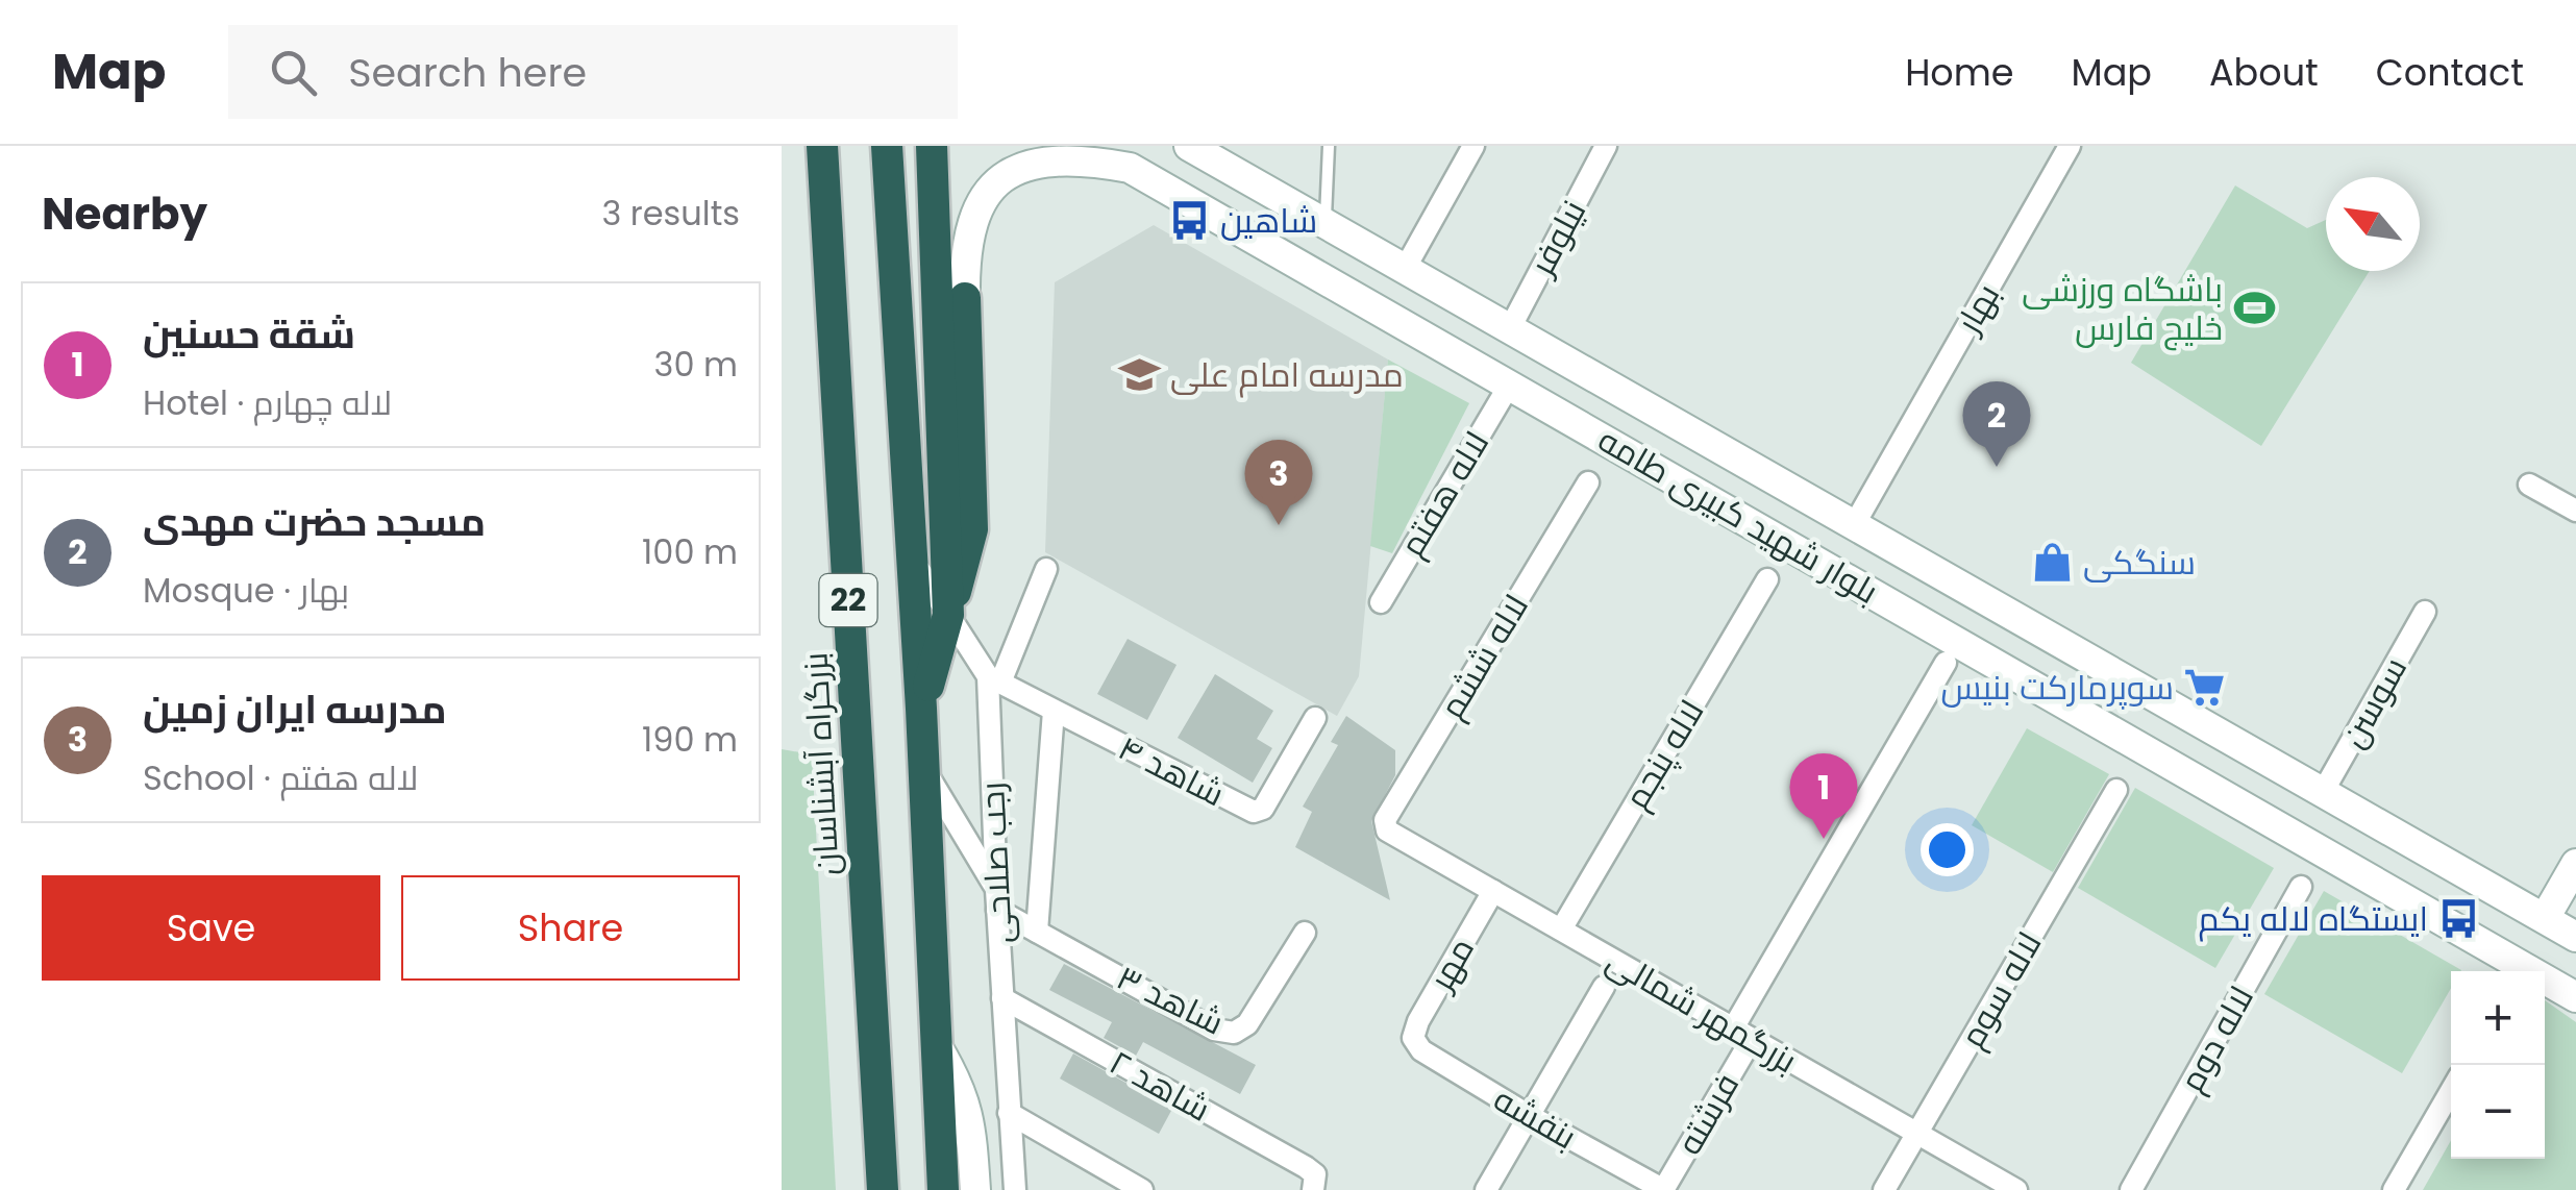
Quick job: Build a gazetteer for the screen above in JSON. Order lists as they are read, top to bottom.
{
  "streets": {
    "highway": ["22", "بزرگراه آبشناسان"],
    "main road": ["بلوار شهید کبیری طامه"],
    "street": [
      "نیلوفر",
      "بهار",
      "لاله هفتم",
      "لاله ششم",
      "سوسن",
      "لاله پنجم",
      "شاهد ۴",
      "رجب صلاحی",
      "مهر",
      "لاله سوم",
      "شاهد ۳",
      "بزرگمهر شمالی",
      "لاله دوم",
      "شاهد ۲",
      "فرشته",
      "بنفشه"
    ]
  },
  "crossings": [
    ["نیلوفر", "بلوار شهید کبیری طامه"],
    ["بهار", "بلوار شهید کبیری طامه"],
    ["لاله هفتم", "بلوار شهید کبیری طامه"],
    ["بلوار شهید کبیری طامه", "سوسن"],
    ["لاله ششم", "بزرگمهر شمالی"],
    ["لاله پنجم", "بزرگمهر شمالی"],
    ["شاهد ۴", "رجب صلاحی"],
    ["رجب صلاحی", "شاهد ۳"],
    ["رجب صلاحی", "شاهد ۲"],
    ["مهر", "بزرگمهر شمالی"],
    ["مهر", "بنفشه"],
    ["لاله سوم", "بزرگمهر شمالی"],
    ["بزرگمهر شمالی", "فرشته"],
    ["فرشته", "بنفشه"]
  ],
  "places": {
    "bus stop": ["شاهین", "ایستگاه لاله یکم"],
    "sports": ["باشگاه ورزشی خلیج فارس"],
    "school or university": ["مدرسه امام علی"],
    "shop": ["سنگکی"],
    "supermarket": ["سوپرمارکت بنیس"]
  },
  "north": "top left",
  "page": {
    "header": "Map",
    "search": "Search here",
    "nav": [
      "Home",
      "Map",
      "About",
      "Contact"
    ],
    "heading": ["Nearby", "3 results"],
    "list": [
      {
        "mark": "1",
        "name": "شقة حسنين",
        "note": "Hotel · لاله چهارم",
        "value": "30 m"
      },
      {
        "mark": "2",
        "name": "مسجد حضرت مهدی",
        "note": "Mosque · بهار",
        "value": "100 m"
      },
      {
        "mark": "3",
        "name": "مدرسه ایران زمین",
        "note": "School · لاله هفتم",
        "value": "190 m"
      }
    ],
    "pins": ["2", "3", "1"],
    "buttons": ["Save", "Share"],
    "map_buttons": ["+", "−"]
  }
}
